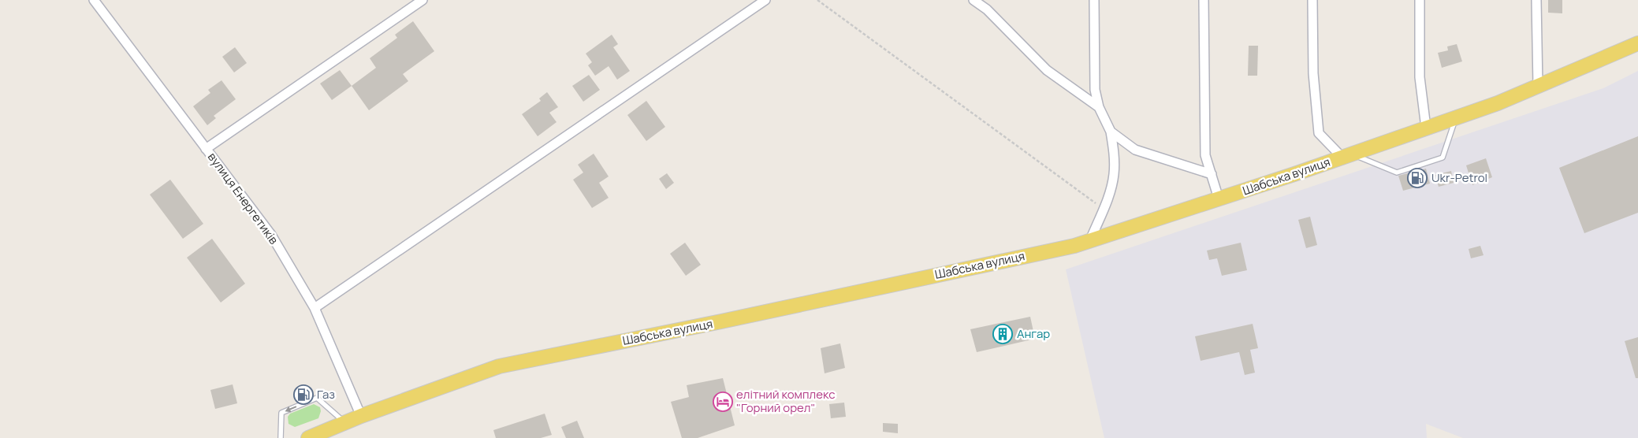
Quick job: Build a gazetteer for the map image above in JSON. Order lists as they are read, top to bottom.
{
  "streets": {
    "main road": ["Шабська вулиця"],
    "street": ["вулиця Енергетиків"]
  },
  "crossings": [
    ["Шабська вулиця", "вулиця Енергетиків"]
  ],
  "places": {
    "fuel station": ["Ukr-Petrol", "Газ"],
    "building": ["Ангар"],
    "hotel": ["елітний комплекс \"Горний орел\""]
  }
}
